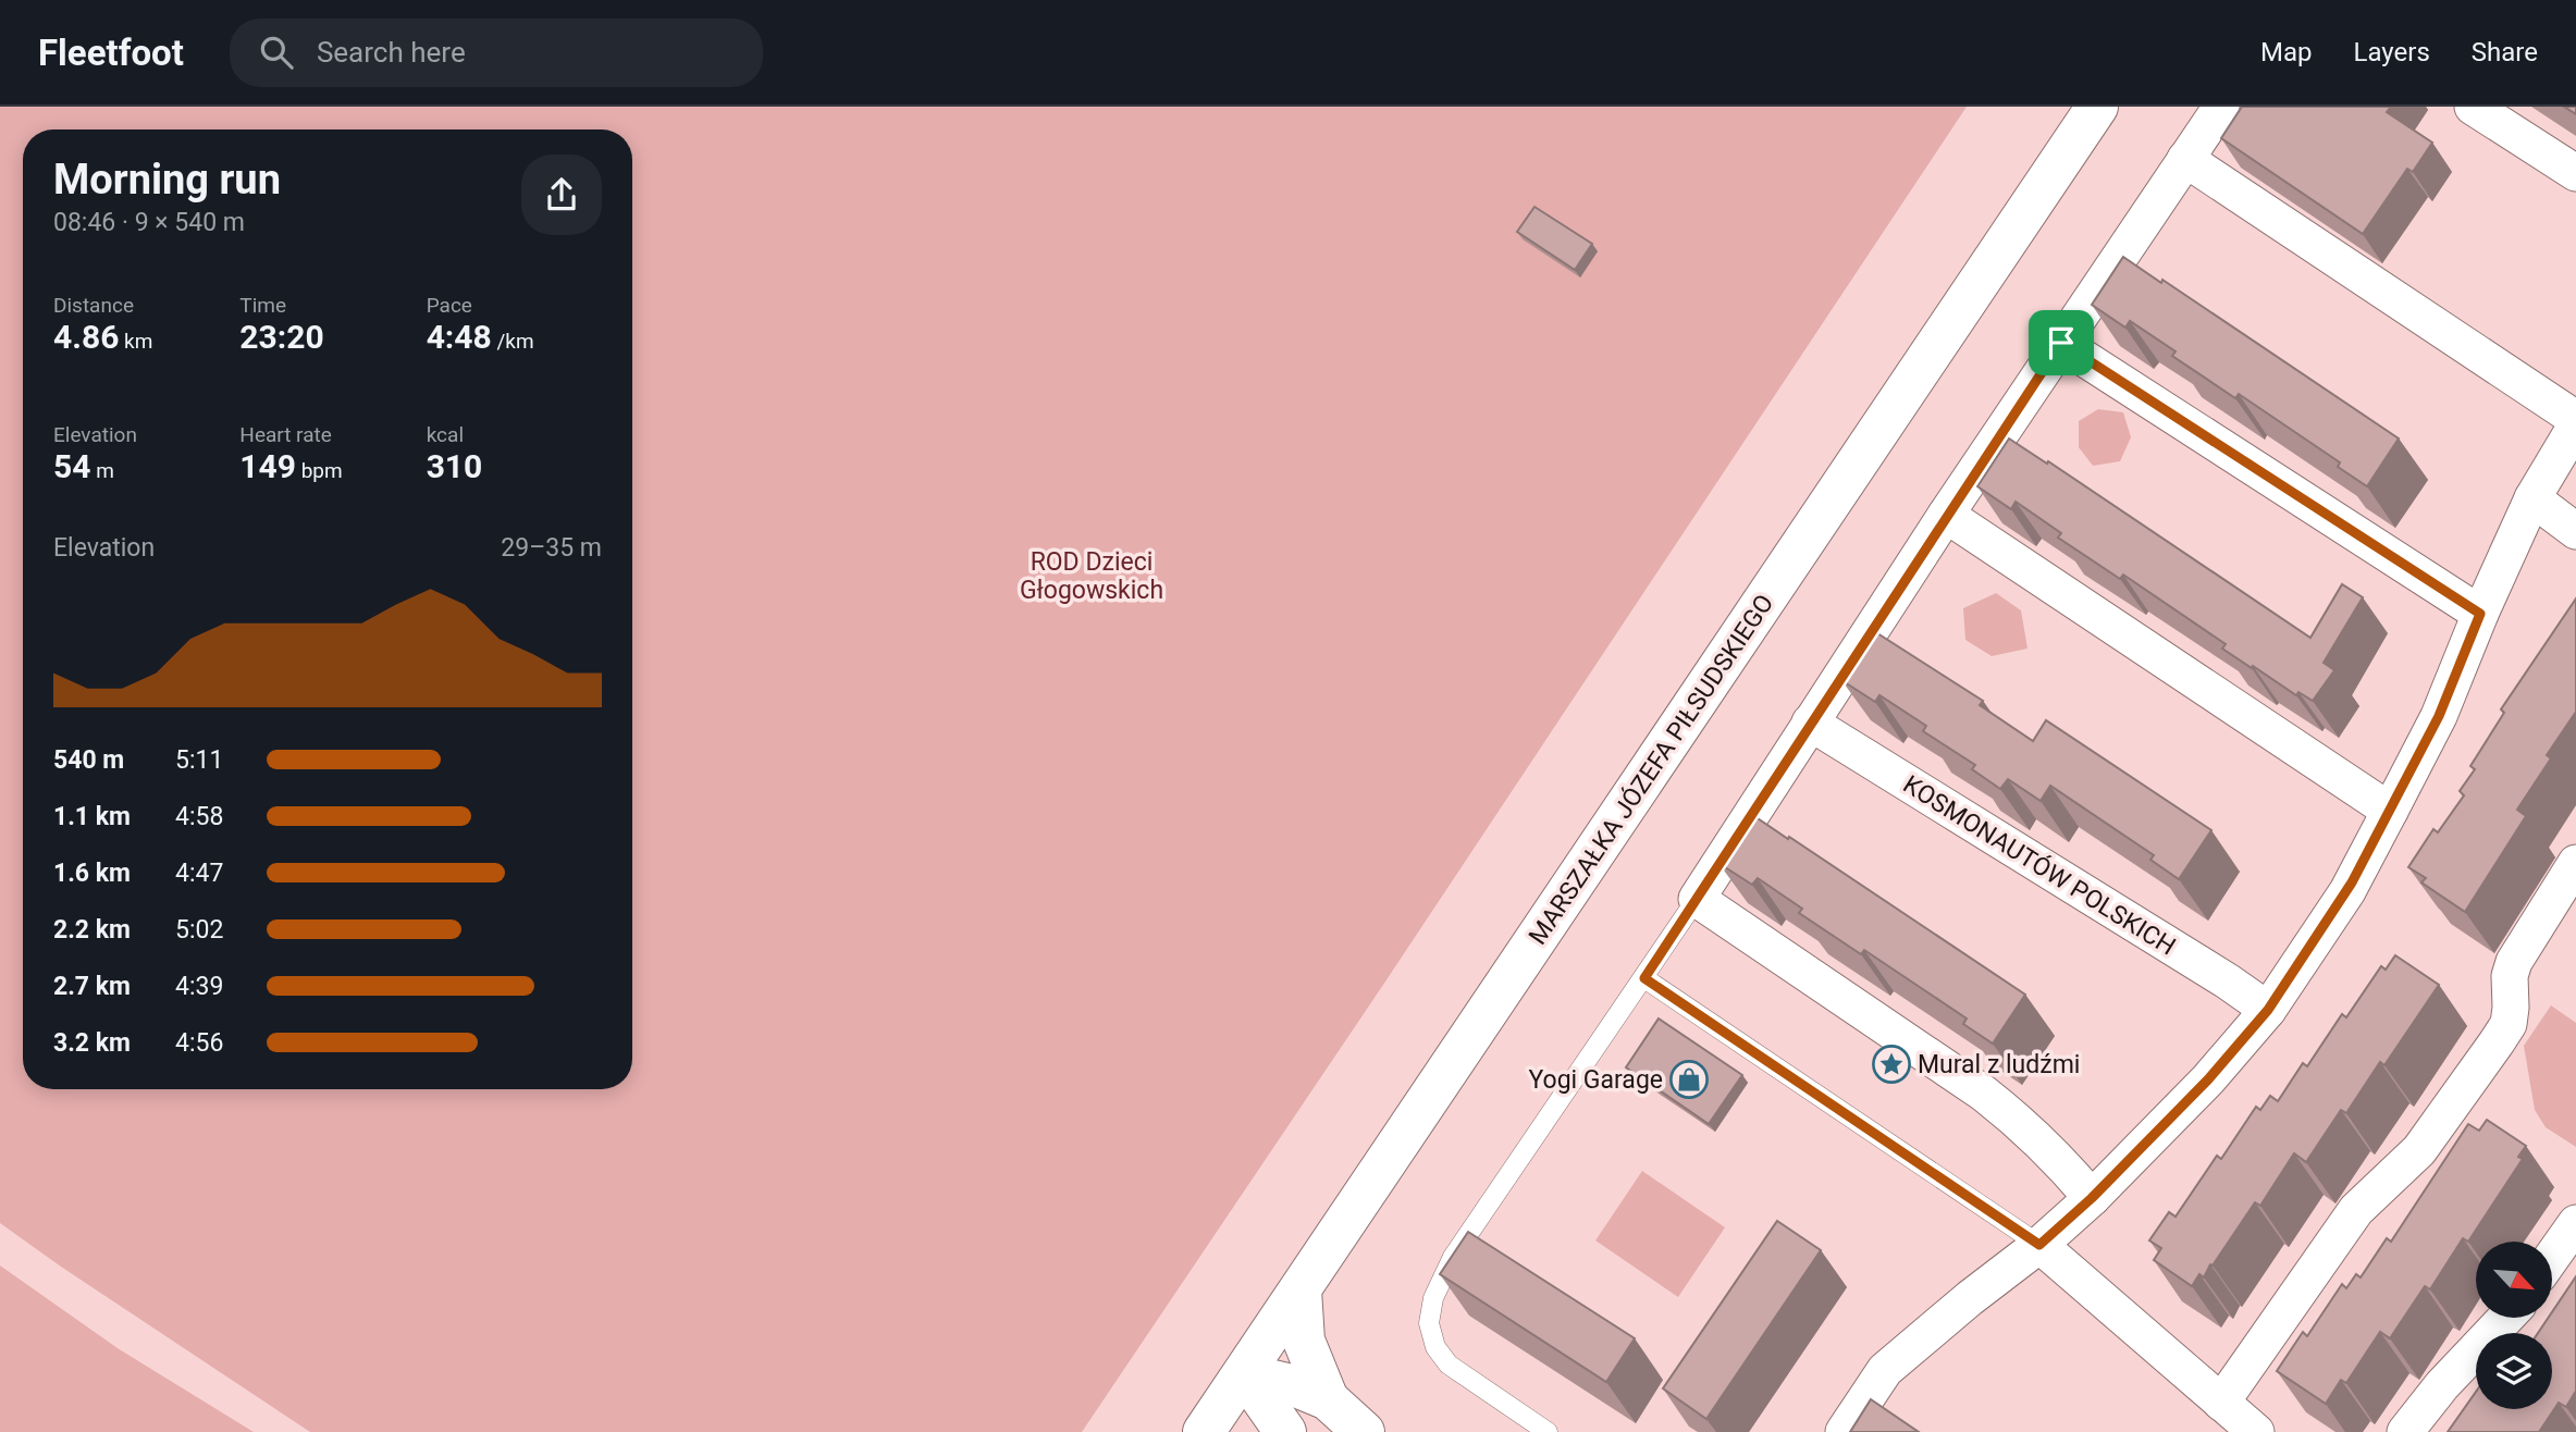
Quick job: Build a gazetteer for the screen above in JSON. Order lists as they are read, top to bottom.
{
  "streets": {
    "main road": ["MARSZAŁKA JÓZEFA PIŁSUDSKIEGO"],
    "street": ["KOSMONAUTÓW POLSKICH"]
  },
  "parks": ["ROD Dzieci Głogowskich"],
  "places": {
    "place": ["Mural z ludźmi"],
    "shop": ["Yogi Garage"]
  },
  "north": "bottom right",
  "page": {
    "header": "Fleetfoot",
    "search": "Search here",
    "nav": ["Map", "Layers", "Share"],
    "heading": ["Morning run", "08:46 · 9 × 540 m"],
    "stats": [
      ["Distance", "4.86 km"],
      ["Time", "23:20"],
      ["Pace", "4:48 /km"],
      ["Elevation", "54 m"],
      ["Heart rate", "149 bpm"],
      ["kcal", "310"]
    ],
    "chart": ["Elevation", "29–35 m"],
    "list": [
      {
        "name": "540 m",
        "note": "5:11"
      },
      {
        "name": "1.1 km",
        "note": "4:58"
      },
      {
        "name": "1.6 km",
        "note": "4:47"
      },
      {
        "name": "2.2 km",
        "note": "5:02"
      },
      {
        "name": "2.7 km",
        "note": "4:39"
      },
      {
        "name": "3.2 km",
        "note": "4:56"
      }
    ]
  }
}
